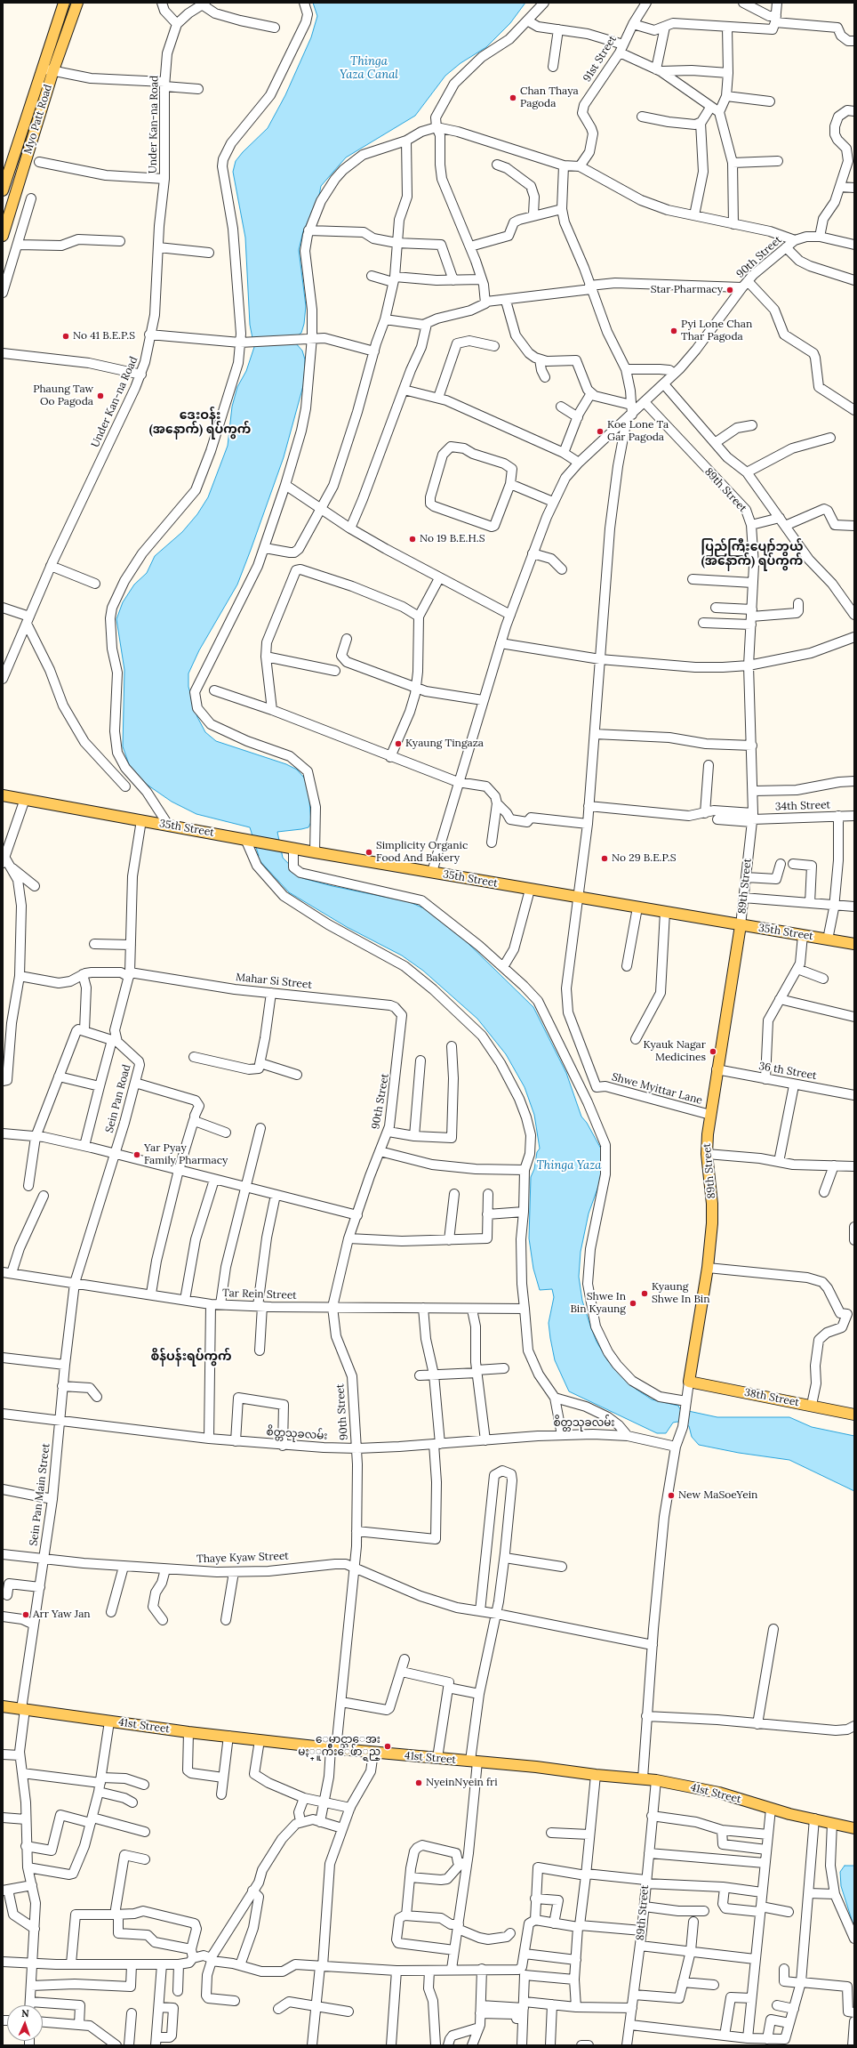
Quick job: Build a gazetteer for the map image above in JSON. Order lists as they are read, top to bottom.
{
  "streets": {
    "main road": [
      "Myo Patt Road",
      "89th Street",
      "35th Street",
      "38th Street",
      "41st Street"
    ],
    "street": [
      "91st Street",
      "Under Kan-na Road",
      "90th Street",
      "34th Street",
      "Mahar Si Street",
      "36 th Street",
      "Shwe Myittar Lane",
      "Sein Pan Road",
      "Tar Rein Street",
      "စိတ္တသုခလမ်း",
      "Sein Pan Main Street",
      "Thaye Kyaw Street"
    ]
  },
  "crossings": [
    ["90th Street", "89th Street"],
    ["90th Street", "35th Street"],
    ["90th Street", "Mahar Si Street"],
    ["90th Street", "Tar Rein Street"],
    ["90th Street", "စိတ္တသုခလမ်း"],
    ["90th Street", "Thaye Kyaw Street"],
    ["90th Street", "41st Street"],
    ["89th Street", "34th Street"],
    ["89th Street", "35th Street"],
    ["89th Street", "36 th Street"],
    ["89th Street", "Shwe Myittar Lane"],
    ["89th Street", "38th Street"],
    ["89th Street", "စိတ္တသုခလမ်း"],
    ["89th Street", "Thaye Kyaw Street"],
    ["89th Street", "41st Street"],
    ["Sein Pan Road", "Tar Rein Street"],
    ["Sein Pan Road", "Sein Pan Main Street"],
    ["Tar Rein Street", "Sein Pan Main Street"],
    ["စိတ္တသုခလမ်း", "Sein Pan Main Street"],
    ["Sein Pan Main Street", "Thaye Kyaw Street"],
    ["Sein Pan Main Street", "41st Street"]
  ],
  "districts": ["ဒေးဝန်း (အနောက်) ရပ်ကွက်", "ပြည်ကြီးပျော်ဘွယ် (အနောက်) ရပ်ကွက်", "စိန်ပန်းရပ်ကွက်"],
  "water": ["Thinga Yaza Canal", "Thinga Yaza"],
  "places": [
    "Chan Thaya Pagoda",
    "Star Pharmacy",
    "Pyi Lone Chan Thar Pagoda",
    "No 41 B.E.P.S",
    "Phaung Taw Oo Pagoda",
    "Koe Lone Ta Gar Pagoda",
    "No 19 B.E.H.S",
    "Kyaung Tingaza",
    "Simplicity Organic Food And Bakery",
    "No 29 B.E.P.S",
    "Kyauk Nagar Medicines",
    "Yar Pyay Family Pharmacy",
    "Kyaung Shwe In Bin",
    "Shwe In Bin Kyaung",
    "New MaSoeYein",
    "Arr Yaw Jan",
    "ေမာင္သာေအး မႏ္ူက်ီးေဖ်ာ္ရည္",
    "NyeinNyein fri"
  ],
  "north": "top"
}
